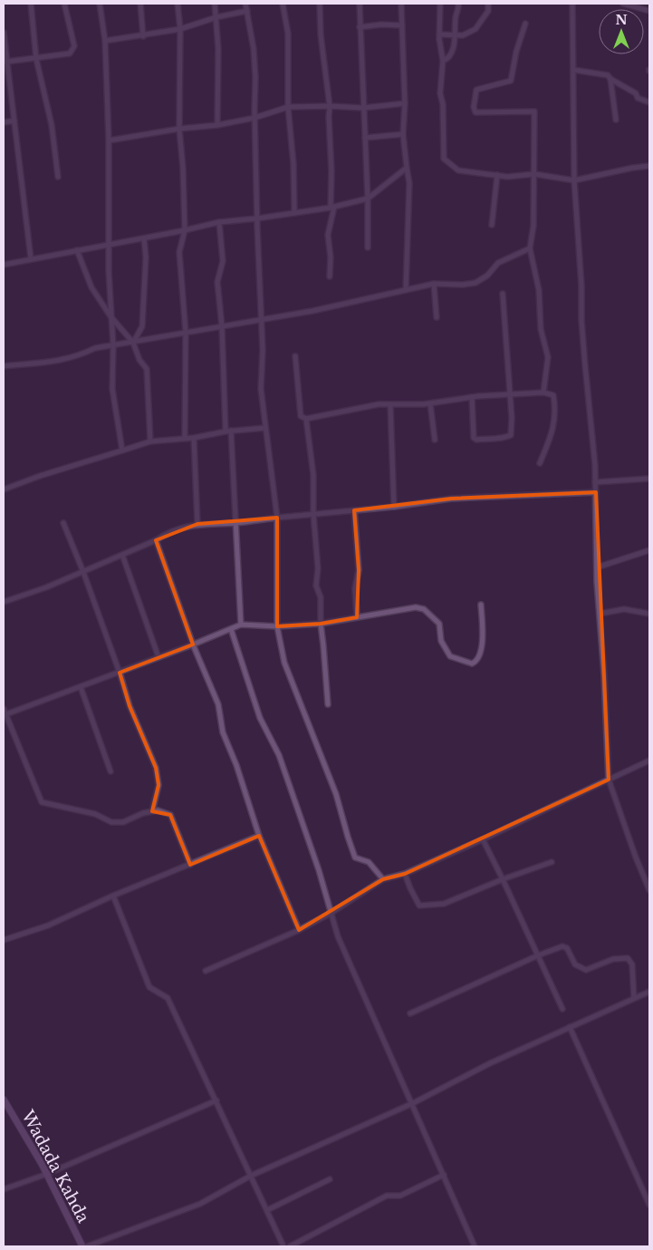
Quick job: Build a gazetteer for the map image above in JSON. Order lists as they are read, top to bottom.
{
  "streets": {
    "main road": ["Wadada Kahda"]
  },
  "north": "top"
}
